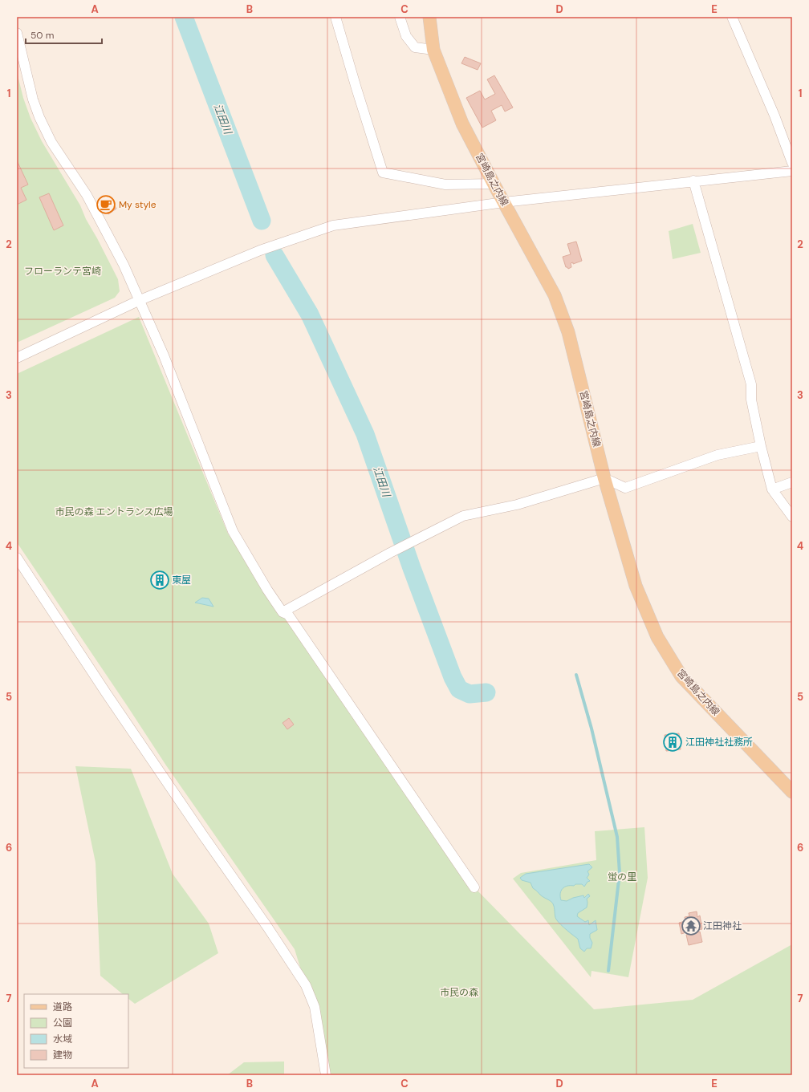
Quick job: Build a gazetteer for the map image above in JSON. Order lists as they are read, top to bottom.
{
  "streets": {
    "main road": ["宮崎島之内線"]
  },
  "water": ["江田川"],
  "parks": [
    "フローランテ宮崎",
    "市民の森 エントランス広場",
    "蛍の里",
    "市民の森"
  ],
  "places": {
    "cafe": ["My style"],
    "building": ["東屋", "江田神社社務所"],
    "temple": ["江田神社"]
  },
  "legend": [
    "道路",
    "公園",
    "水域",
    "建物"
  ],
  "scale_bar": "50 m",
  "grid": {
    "columns": [
      "A",
      "B",
      "C",
      "D",
      "E"
    ],
    "rows": [
      "1",
      "2",
      "3",
      "4",
      "5",
      "6",
      "7"
    ]
  }
}
